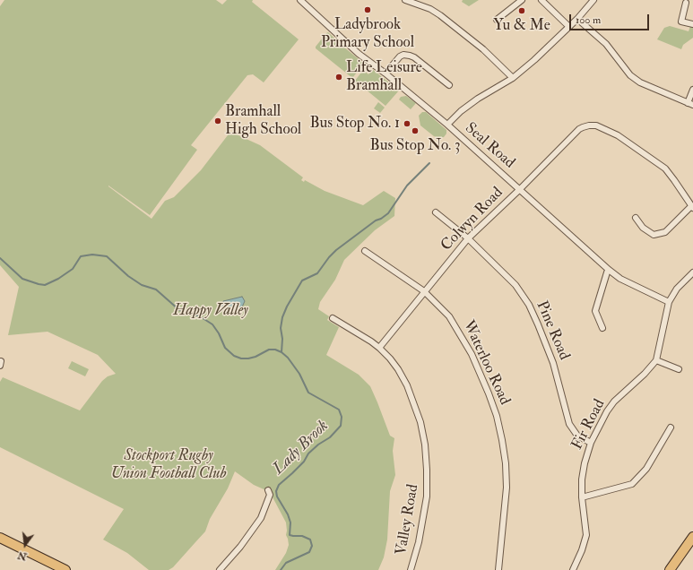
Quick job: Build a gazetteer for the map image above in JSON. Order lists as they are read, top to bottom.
{
  "streets": {
    "street": [
      "Seal Road",
      "Colwyn Road",
      "Pine Road",
      "Waterloo Road",
      "Fir Road",
      "Valley Road"
    ]
  },
  "crossings": [
    ["Seal Road", "Colwyn Road"],
    ["Seal Road", "Fir Road"],
    ["Colwyn Road", "Pine Road"],
    ["Colwyn Road", "Waterloo Road"],
    ["Colwyn Road", "Valley Road"],
    ["Pine Road", "Fir Road"]
  ],
  "water": ["Lady Brook"],
  "parks": ["Happy Valley", "Stockport Rugby Union Football Club"],
  "places": [
    "Ladybrook Primary School",
    "Yu & Me",
    "Life Leisure Bramhall",
    "Bramhall High School",
    "Bus Stop No. 1",
    "Bus Stop No. 3"
  ],
  "scale_bar": "100 m",
  "north": "bottom"
}
